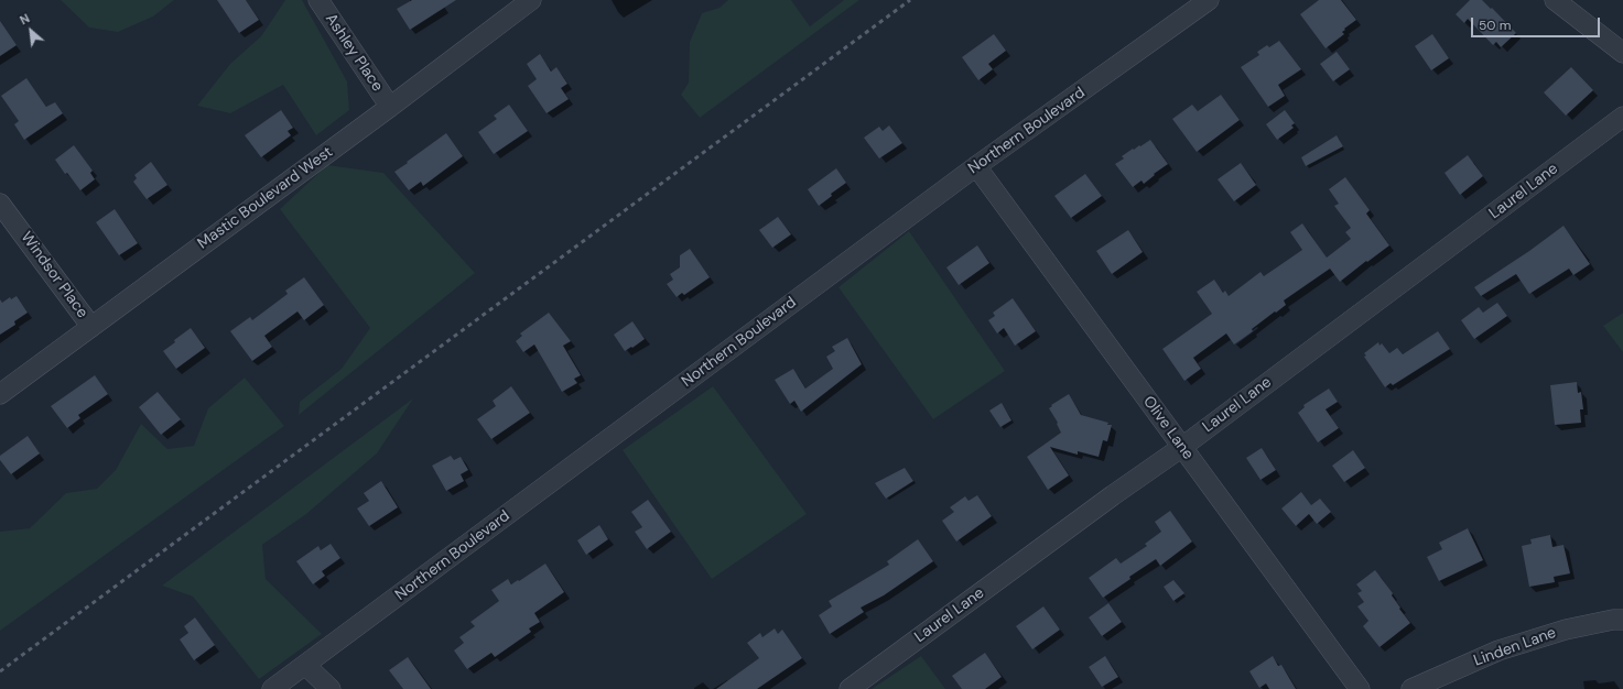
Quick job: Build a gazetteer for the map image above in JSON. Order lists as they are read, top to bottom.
{
  "streets": {
    "street": [
      "Ashley Place",
      "Northern Boulevard",
      "Laurel Lane",
      "Mastic Boulevard West",
      "Windsor Place",
      "Olive Lane",
      "Linden Lane"
    ]
  },
  "crossings": [
    ["Ashley Place", "Mastic Boulevard West"],
    ["Northern Boulevard", "Olive Lane"],
    ["Laurel Lane", "Olive Lane"],
    ["Mastic Boulevard West", "Windsor Place"]
  ],
  "scale_bar": "50 m",
  "north": "top left"
}
